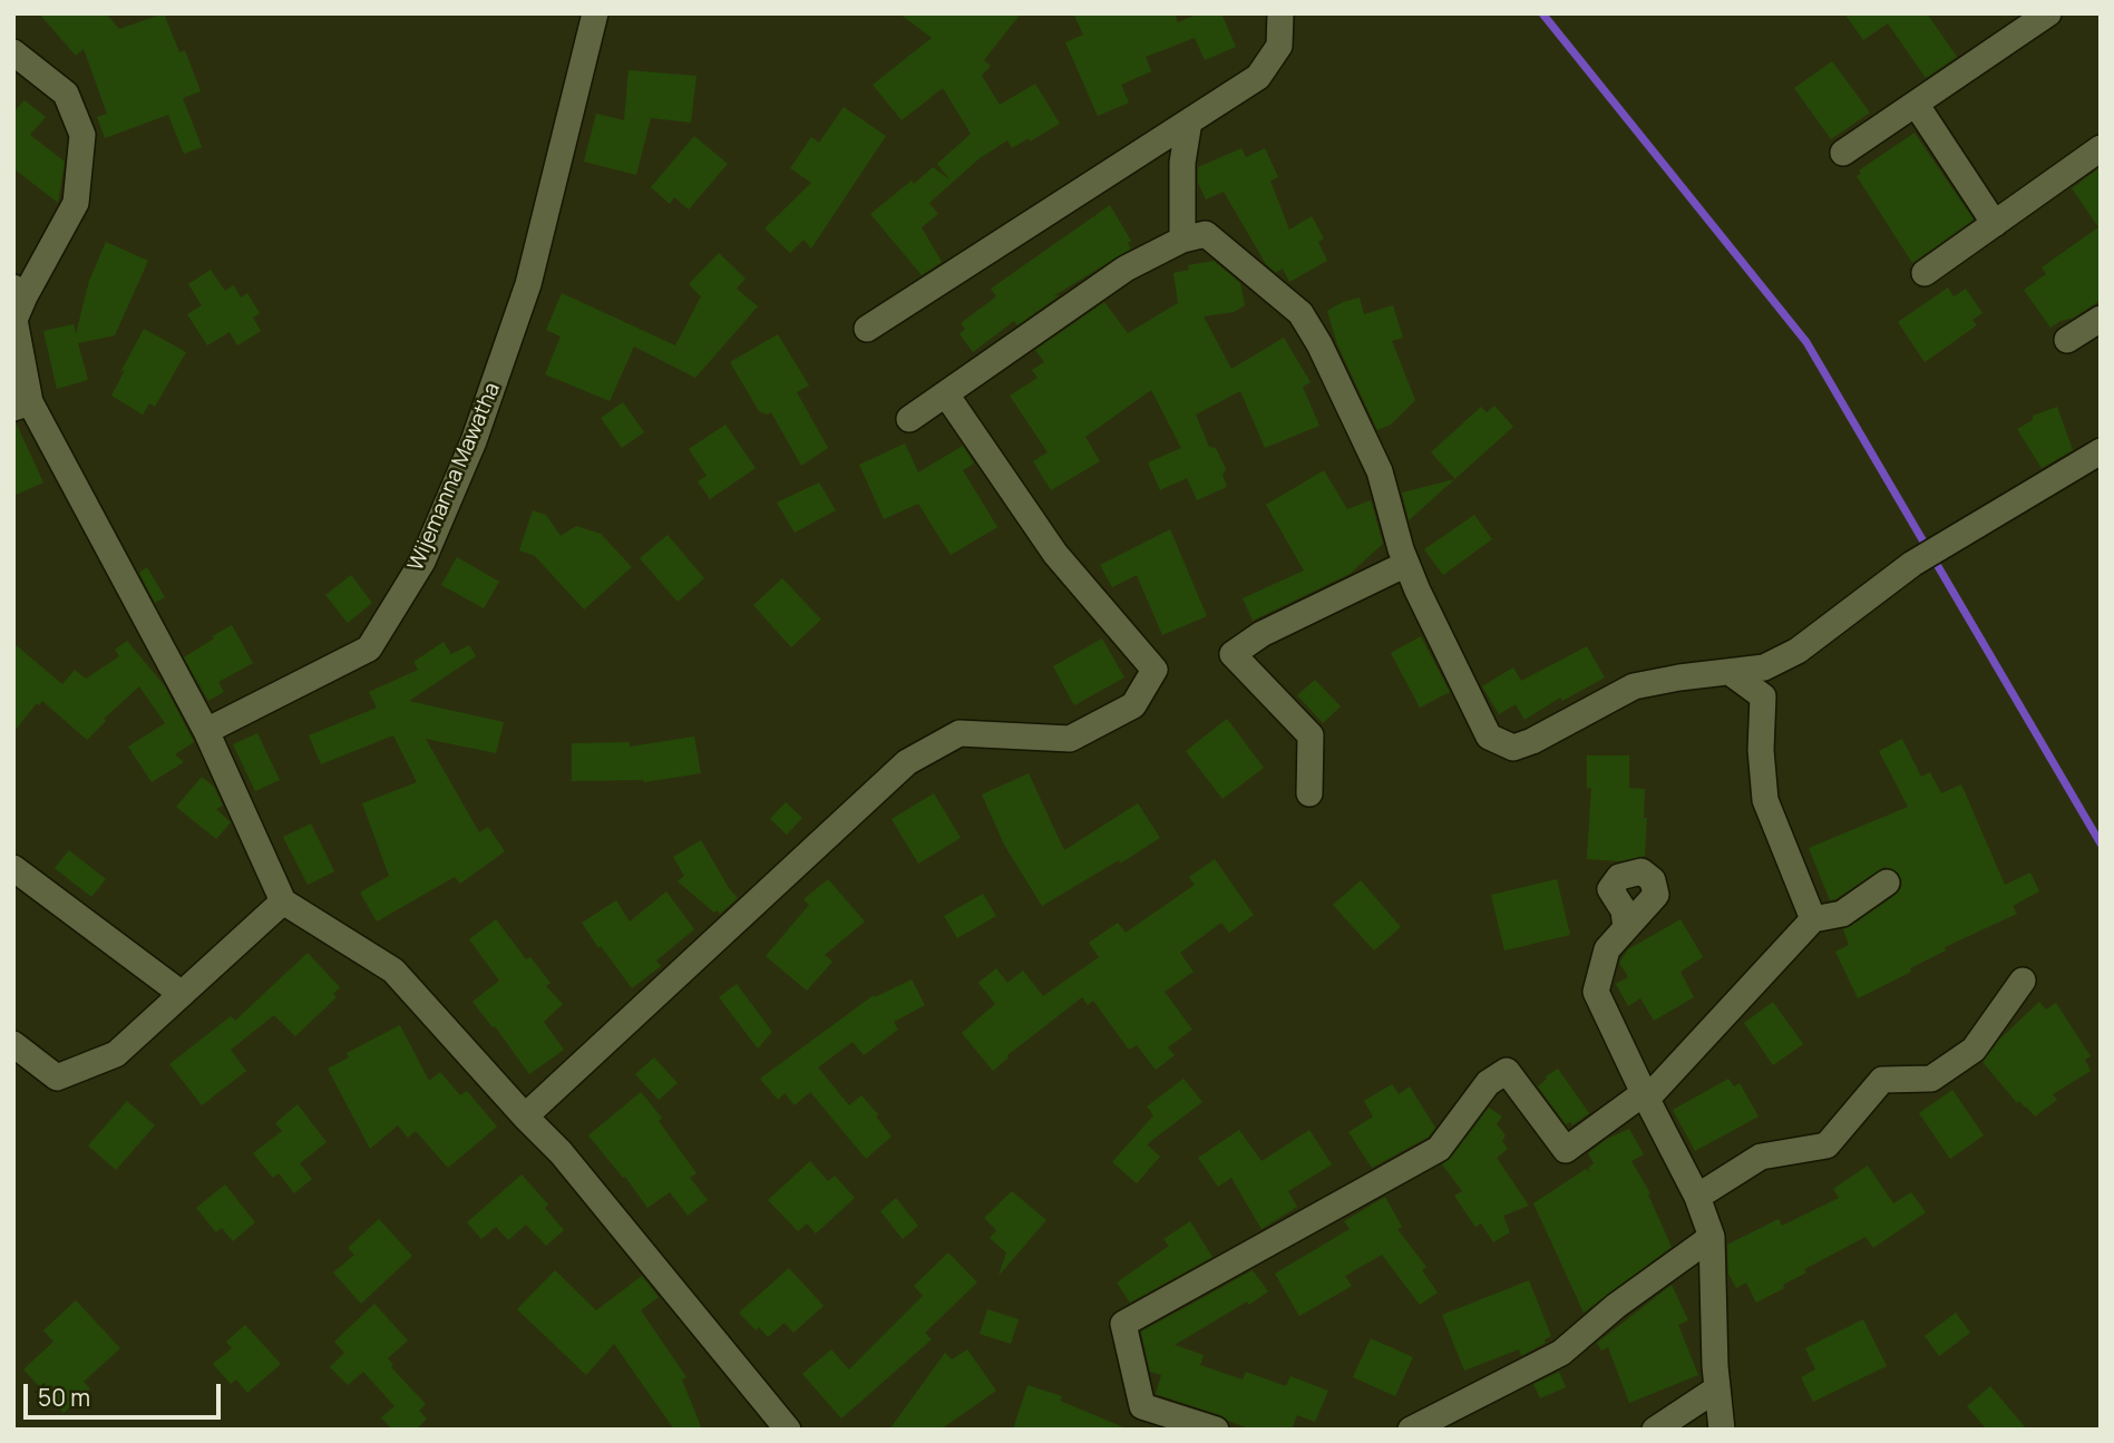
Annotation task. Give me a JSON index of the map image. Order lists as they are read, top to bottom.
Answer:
{
  "streets": {
    "street": ["Wijemanna Mawatha"]
  },
  "scale_bar": "50 m"
}
